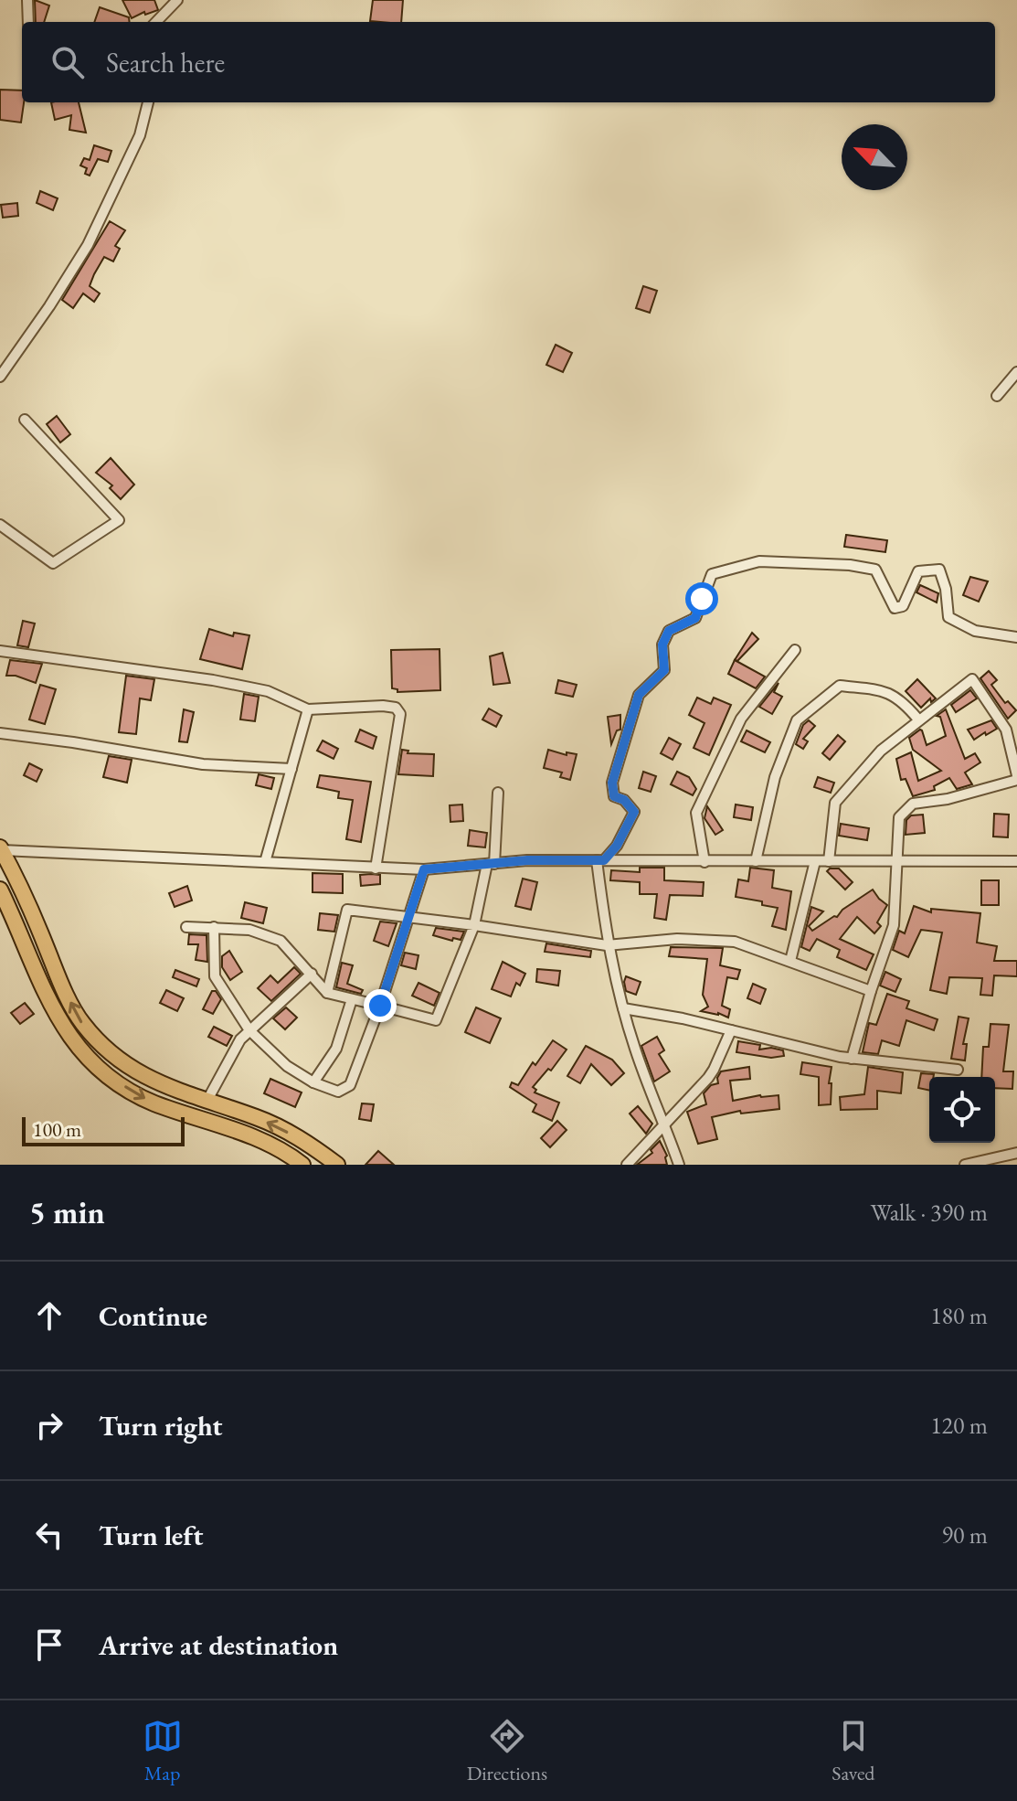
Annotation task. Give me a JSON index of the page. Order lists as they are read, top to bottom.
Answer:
{
  "scale_bar": "100 m",
  "north": "top left",
  "page": {
    "search": "Search here",
    "scale": "100 m",
    "heading": ["5 min", "Walk · 390 m"],
    "list": [
      ["Continue", "180 m"],
      ["Turn right", "120 m"],
      ["Turn left", "90 m"],
      "Arrive at destination"
    ],
    "nav": ["Map", "Directions", "Saved"]
  }
}
